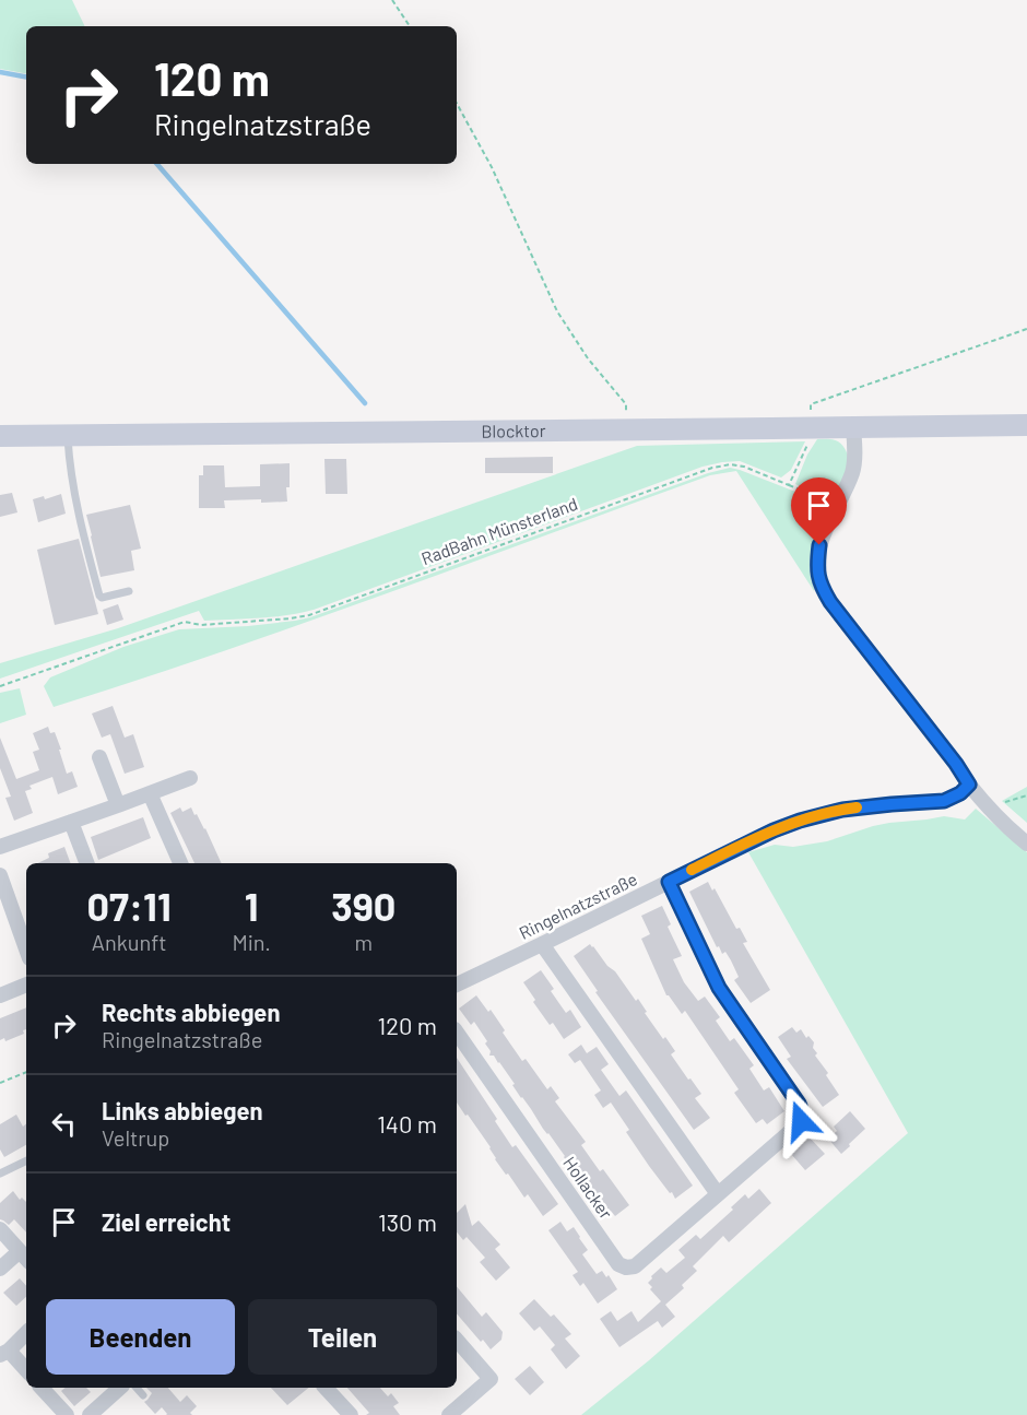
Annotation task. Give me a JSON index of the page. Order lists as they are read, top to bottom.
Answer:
{
  "streets": {
    "main road": ["Blocktor"],
    "street": ["Ringelnatzstraße", "Hollacker"],
    "path": ["RadBahn Münsterland"]
  },
  "crossings": [
    ["Ringelnatzstraße", "Hollacker"]
  ],
  "page": {
    "turn": ["120 m", "Ringelnatzstraße"],
    "eta": [
      "07:11",
      "Ankunft",
      "1",
      "Min.",
      "390",
      "m"
    ],
    "list": [
      {
        "name": "Rechts abbiegen",
        "note": "Ringelnatzstraße",
        "value": "120 m"
      },
      {
        "name": "Links abbiegen",
        "note": "Veltrup",
        "value": "140 m"
      },
      {
        "name": "Ziel erreicht",
        "value": "130 m"
      }
    ],
    "buttons": ["Beenden", "Teilen"]
  }
}
